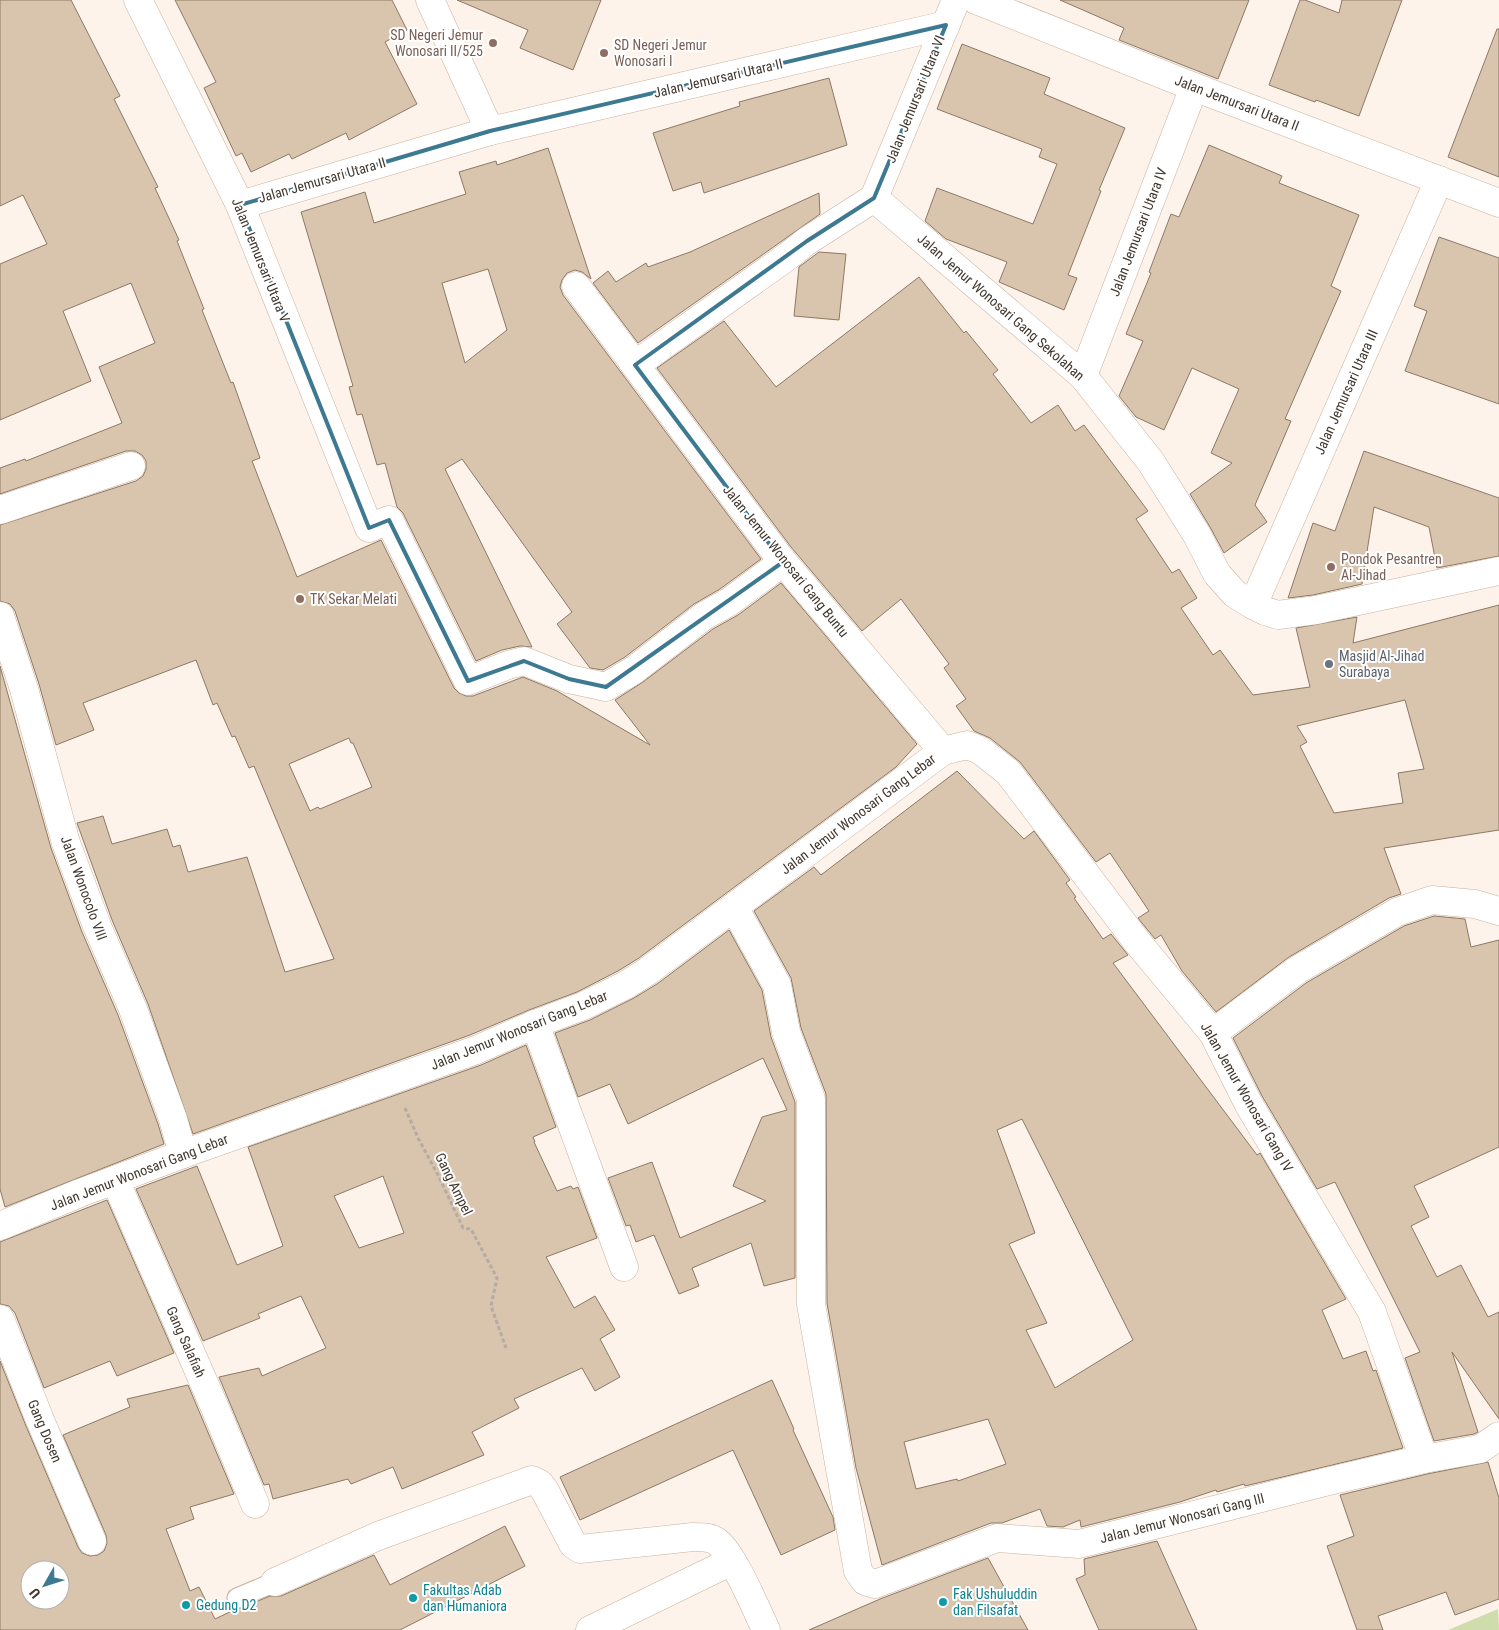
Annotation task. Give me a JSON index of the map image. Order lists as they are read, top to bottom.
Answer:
{
  "streets": {
    "street": [
      "Jalan Jemursari Utara II",
      "Jalan Jemursari Utara VI",
      "Jalan Jemursari Utara IV",
      "Jalan Jemursari Utara V",
      "Jalan Jemur Wonosari Gang Sekolahan",
      "Jalan Jemursari Utara III",
      "Jalan Jemur Wonosari Gang Buntu",
      "Jalan Jemur Wonosari Gang Lebar",
      "Jalan Wonocolo VIII",
      "Jalan Jemur Wonosari Gang IV",
      "Gang Salafiah",
      "Gang Dosen",
      "Jalan Jemur Wonosari Gang III"
    ],
    "path": ["Gang Ampel"]
  },
  "crossings": [
    ["Jalan Jemursari Utara II", "Jalan Jemursari Utara VI"],
    ["Jalan Jemursari Utara II", "Jalan Jemursari Utara IV"],
    ["Jalan Jemursari Utara II", "Jalan Jemursari Utara V"],
    ["Jalan Jemursari Utara II", "Jalan Jemursari Utara III"],
    ["Jalan Jemursari Utara VI", "Jalan Jemur Wonosari Gang Sekolahan"],
    ["Jalan Jemursari Utara IV", "Jalan Jemur Wonosari Gang Sekolahan"],
    ["Jalan Jemursari Utara V", "Jalan Jemur Wonosari Gang Buntu"],
    ["Jalan Jemur Wonosari Gang Sekolahan", "Jalan Jemursari Utara III"],
    ["Jalan Jemur Wonosari Gang Buntu", "Jalan Jemur Wonosari Gang Lebar"],
    ["Jalan Jemur Wonosari Gang Lebar", "Jalan Wonocolo VIII"],
    ["Jalan Jemur Wonosari Gang Lebar", "Jalan Jemur Wonosari Gang IV"],
    ["Jalan Jemur Wonosari Gang Lebar", "Gang Ampel"],
    ["Jalan Jemur Wonosari Gang Lebar", "Gang Salafiah"],
    ["Jalan Jemur Wonosari Gang Lebar", "Jalan Jemur Wonosari Gang III"],
    ["Jalan Jemur Wonosari Gang IV", "Jalan Jemur Wonosari Gang III"]
  ],
  "places": [
    "SD Negeri Jemur Wonosari II/525",
    "SD Negeri Jemur Wonosari I",
    "Pondok Pesantren Al-Jihad",
    "TK Sekar Melati",
    "Masjid Al-Jihad Surabaya",
    "Fakultas Adab dan Humaniora",
    "Fak Ushuluddin dan Filsafat",
    "Gedung D2"
  ],
  "north": "bottom left"
}
